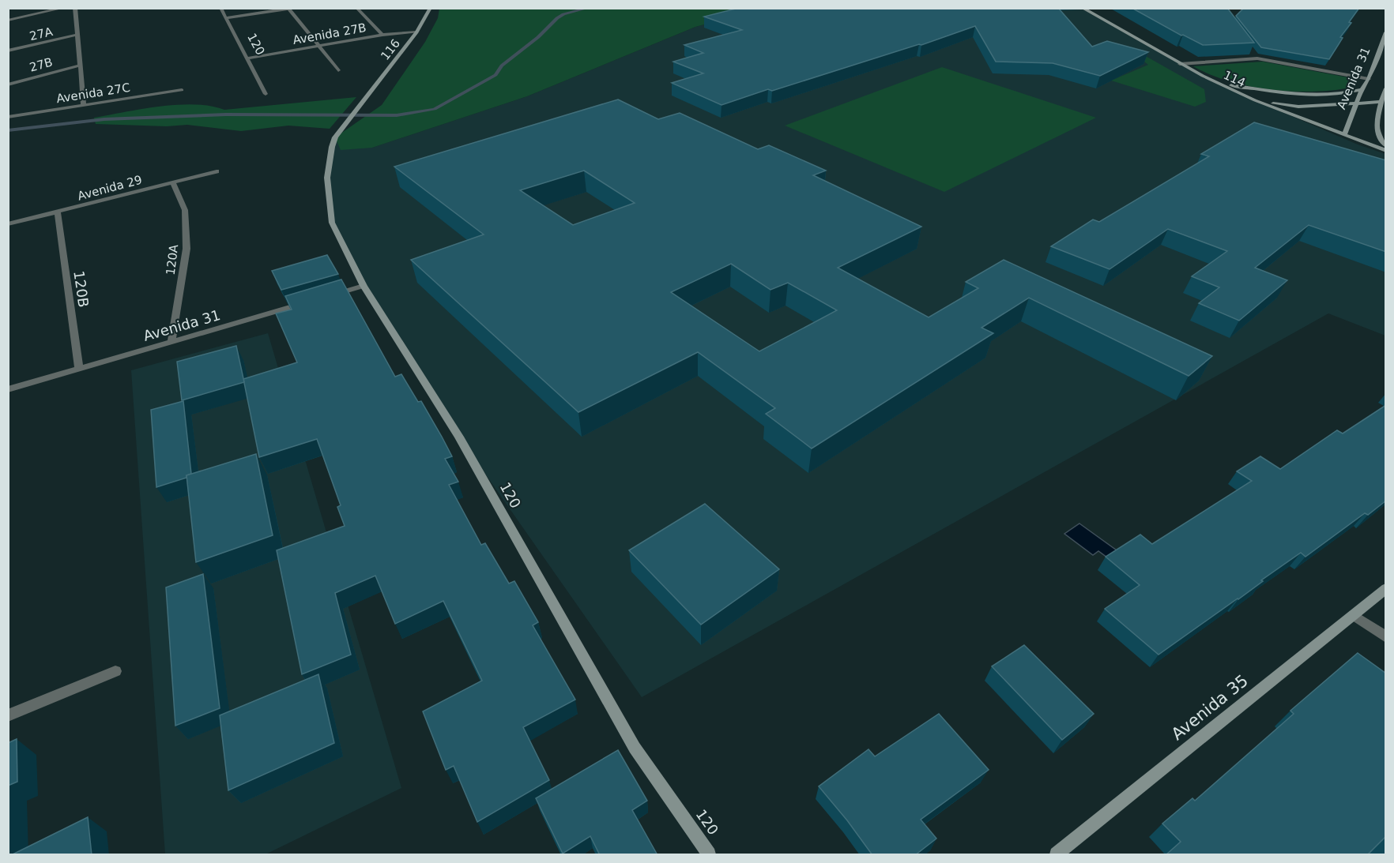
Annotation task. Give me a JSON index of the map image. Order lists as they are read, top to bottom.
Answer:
{
  "streets": {
    "main road": [
      "120",
      "116",
      "Avenida 31",
      "114",
      "Avenida 35"
    ],
    "street": [
      "27A",
      "Avenida 27B",
      "27B",
      "Avenida 27C",
      "Avenida 29",
      "120A",
      "120B"
    ]
  },
  "crossings": [
    ["Avenida 27B", "120"],
    ["Avenida 27B", "116"],
    ["120", "116"],
    ["Avenida 31", "114"],
    ["Avenida 31", "120A"],
    ["Avenida 31", "120B"],
    ["Avenida 29", "120A"],
    ["Avenida 29", "120B"]
  ]
}
